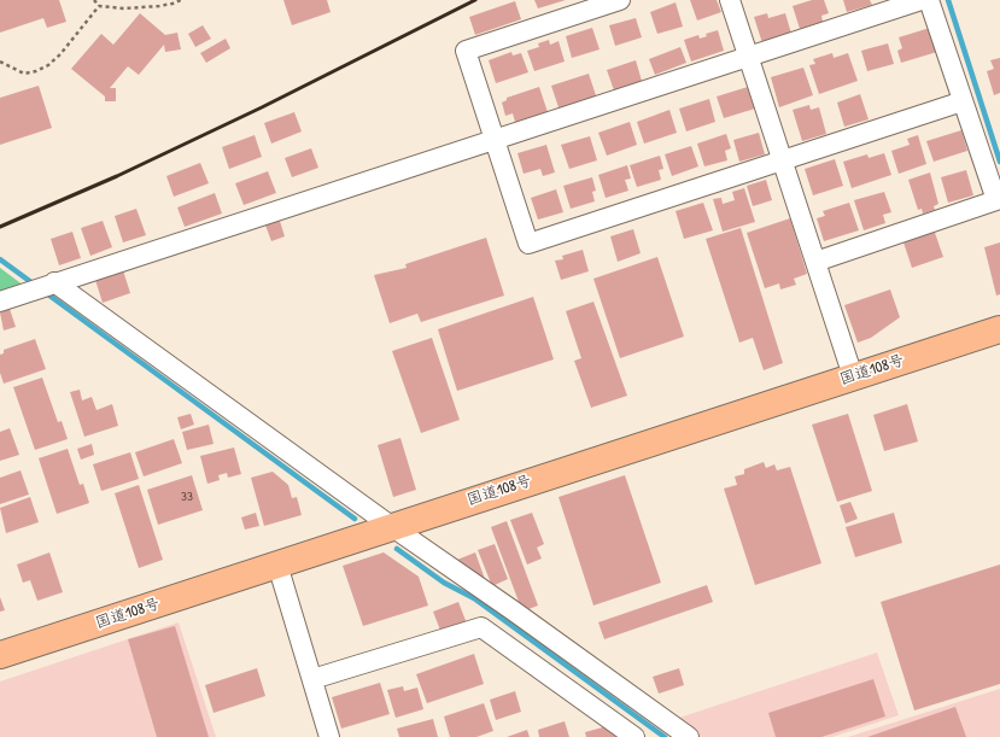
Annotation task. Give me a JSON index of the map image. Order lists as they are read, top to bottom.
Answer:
{
  "streets": {
    "highway": ["国道108号"]
  },
  "house_numbers": ["33"]
}
